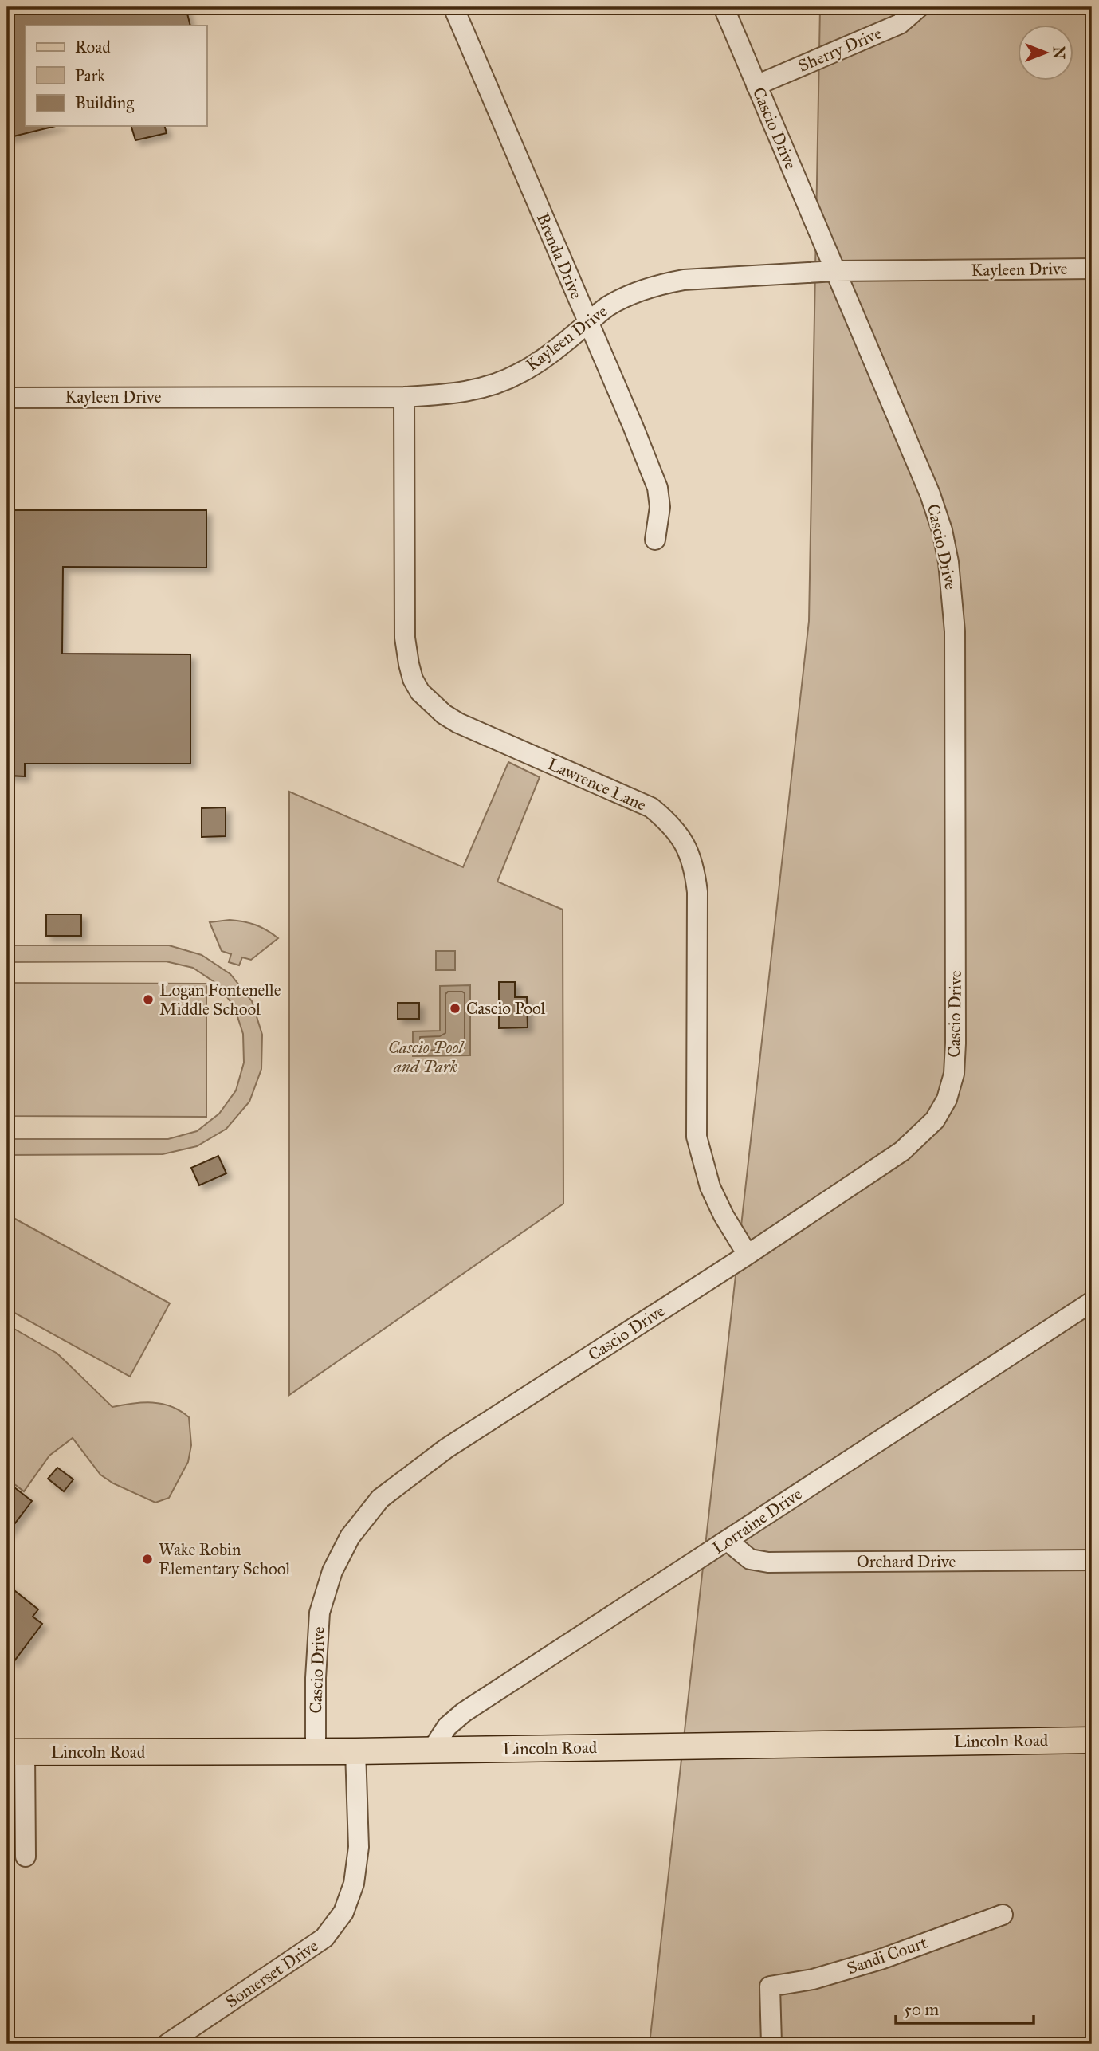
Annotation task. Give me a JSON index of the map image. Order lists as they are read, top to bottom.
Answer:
{
  "streets": {
    "main road": ["Lincoln Road"],
    "street": [
      "Sherry Drive",
      "Cascio Drive",
      "Brenda Drive",
      "Kayleen Drive",
      "Lawrence Lane",
      "Lorraine Drive",
      "Orchard Drive",
      "Sandi Court",
      "Somerset Drive"
    ]
  },
  "crossings": [
    ["Sherry Drive", "Cascio Drive"],
    ["Cascio Drive", "Kayleen Drive"],
    ["Cascio Drive", "Lawrence Lane"],
    ["Cascio Drive", "Lincoln Road"],
    ["Brenda Drive", "Kayleen Drive"],
    ["Kayleen Drive", "Lawrence Lane"],
    ["Lorraine Drive", "Orchard Drive"],
    ["Lorraine Drive", "Lincoln Road"],
    ["Lincoln Road", "Somerset Drive"]
  ],
  "parks": ["Cascio Pool and Park"],
  "places": ["Logan Fontenelle Middle School", "Cascio Pool", "Wake Robin Elementary School"],
  "legend": ["Road", "Park", "Building"],
  "scale_bar": "50 m",
  "north": "right"
}
